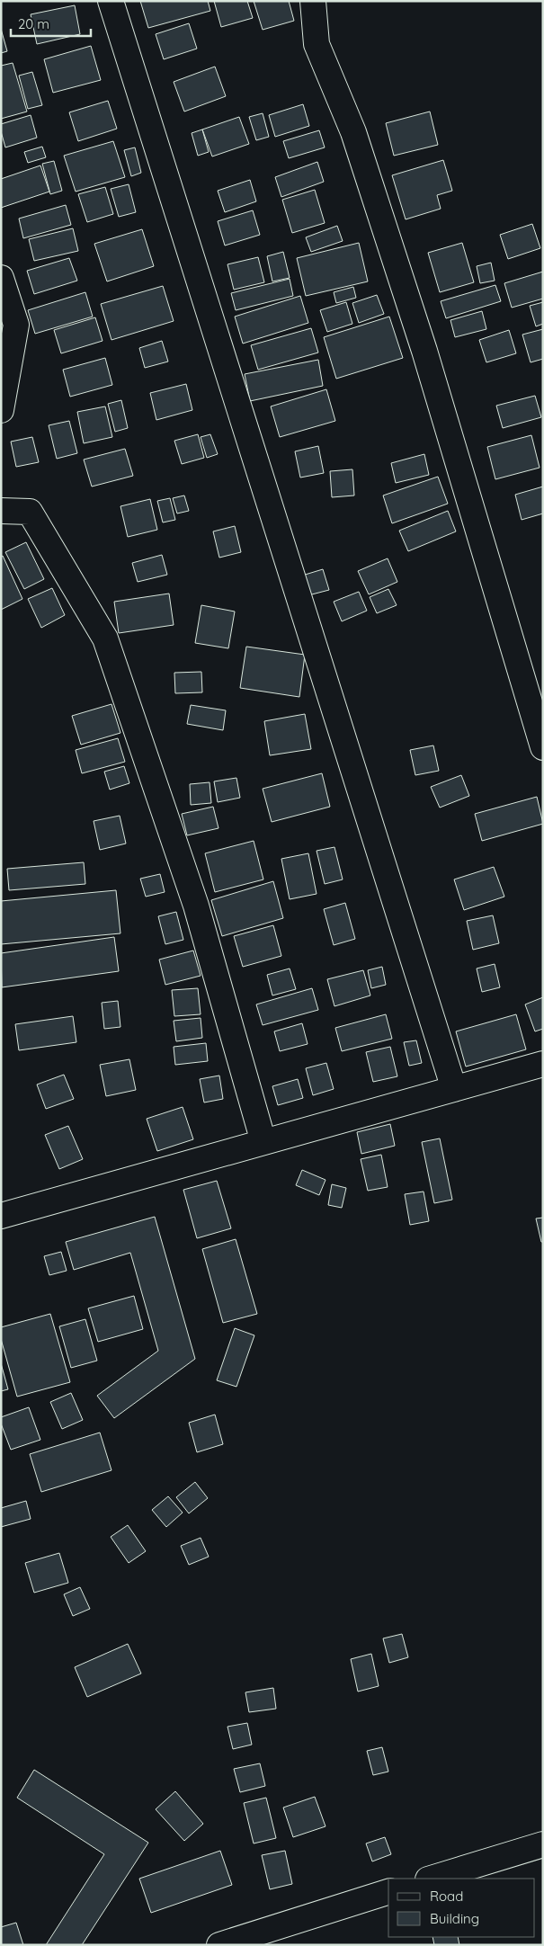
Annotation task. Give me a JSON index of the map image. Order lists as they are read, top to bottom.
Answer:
{
  "legend": ["Road", "Building"],
  "scale_bar": "20 m"
}
